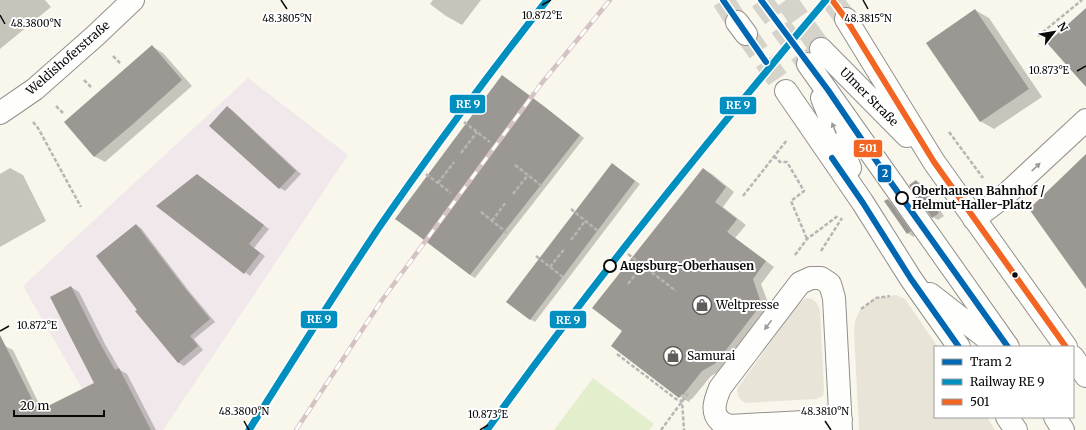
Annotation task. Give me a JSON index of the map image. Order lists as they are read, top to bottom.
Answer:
{
  "streets": {
    "street": ["Weldishoferstraße", "Ulmer Straße"]
  },
  "places": {
    "other": ["Oberhausen Bahnhof / Helmut-Haller-Platz", "Augsburg-Oberhausen"],
    "shop": ["Weltpresse", "Samurai"]
  },
  "lines": ["tram line 2", "transit line 501"],
  "legend": ["Tram 2", "Railway RE 9", "501"],
  "scale_bar": "20 m",
  "north": "top right",
  "coordinates": [
    "10.872°E",
    "48.3805°N",
    "48.3815°N",
    "48.3800°N",
    "10.873°E",
    "48.3810°N"
  ]
}
